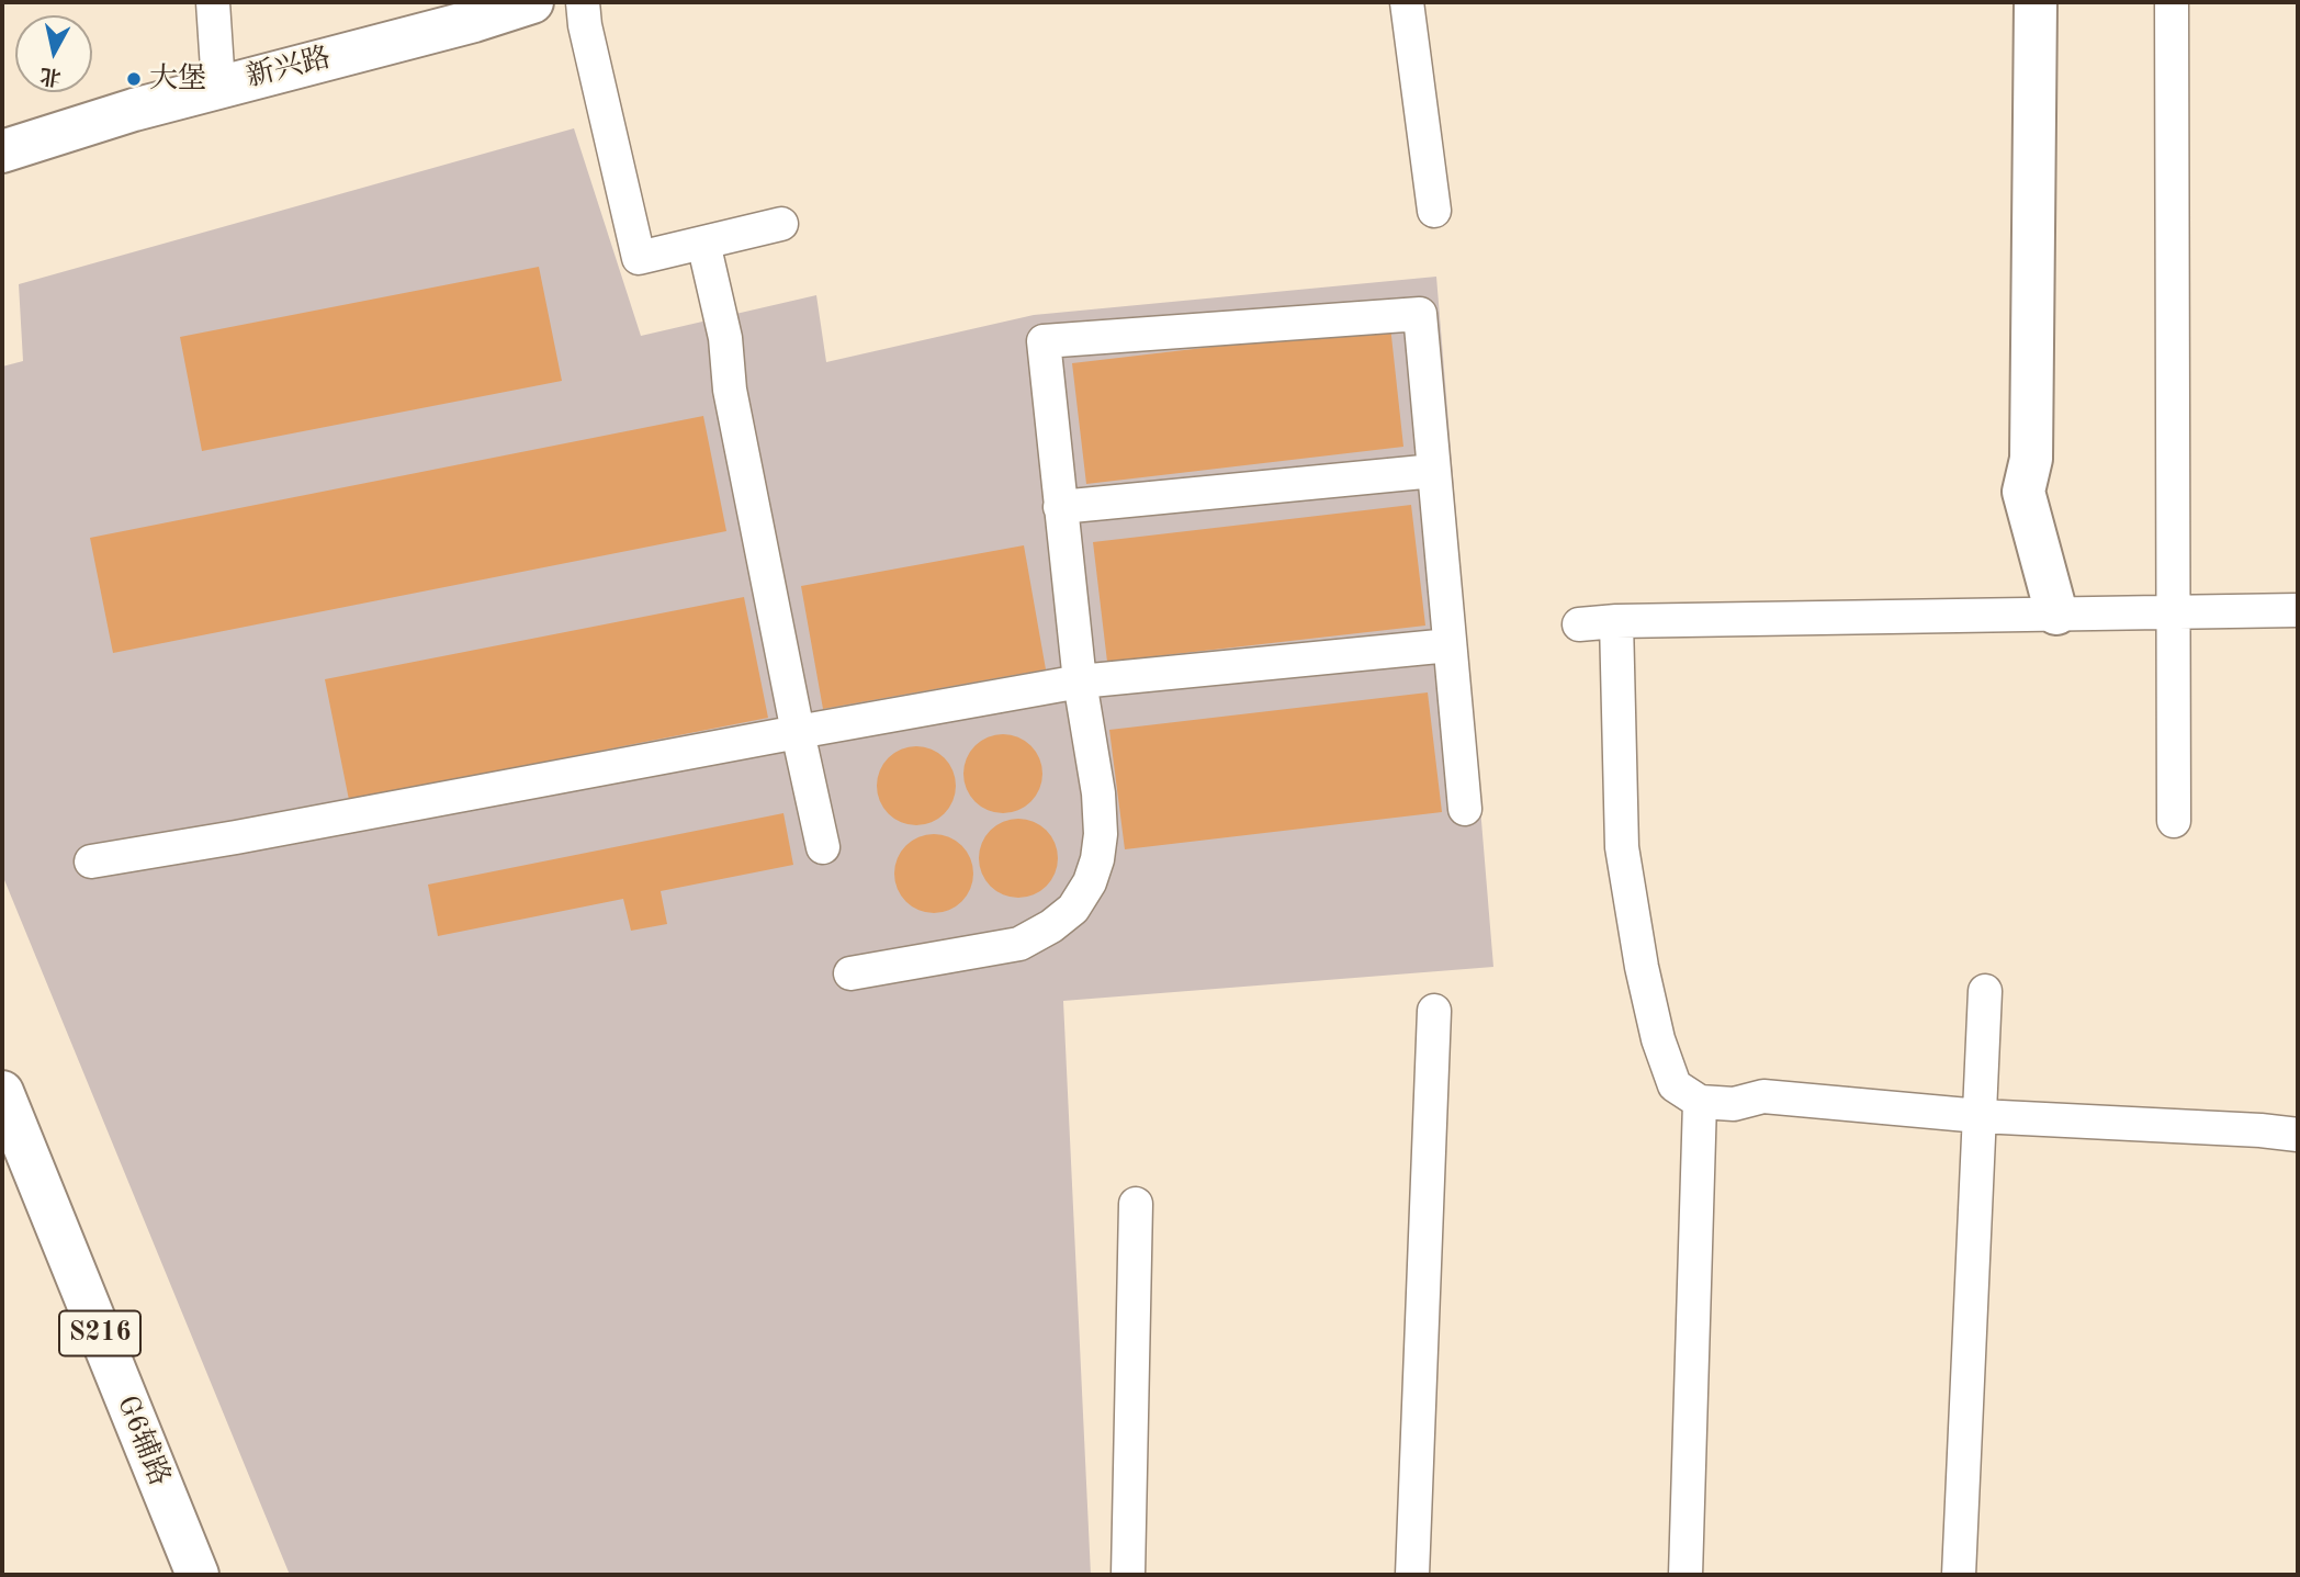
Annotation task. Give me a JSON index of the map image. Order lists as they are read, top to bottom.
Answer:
{
  "streets": {
    "street": ["新兴路", "S216", "G6辅路"]
  },
  "places": ["大堡"],
  "north": "bottom"
}
